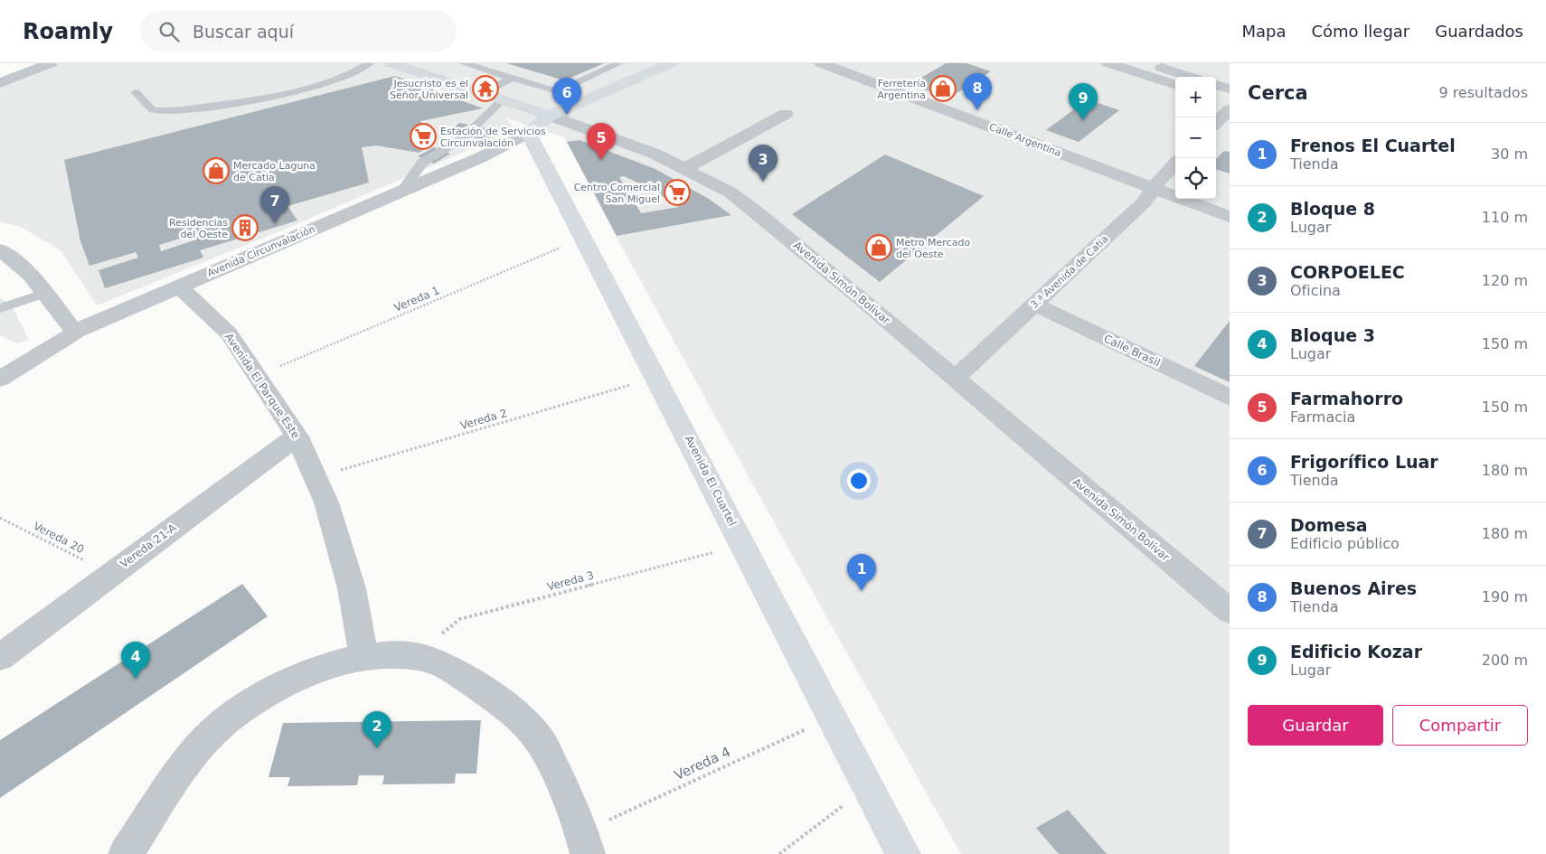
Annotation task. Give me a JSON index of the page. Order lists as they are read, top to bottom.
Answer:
{
  "streets": {
    "main road": ["Avenida Simón Bolívar", "Avenida El Cuartel"],
    "street": [
      "Calle Argentina",
      "Avenida Circunvalación",
      "3.ª Avenida de Catia",
      "Calle Brasil",
      "Avenida El Parque Este",
      "Vereda 21-A"
    ],
    "path": [
      "Vereda 1",
      "Vereda 2",
      "Vereda 20",
      "Vereda 3",
      "Vereda 4"
    ]
  },
  "crossings": [
    ["Calle Argentina", "3.ª Avenida de Catia"],
    ["Avenida Circunvalación", "Avenida El Parque Este"],
    ["Avenida Circunvalación", "Avenida El Cuartel"],
    ["3.ª Avenida de Catia", "Avenida Simón Bolívar"],
    ["3.ª Avenida de Catia", "Calle Brasil"],
    ["Vereda 1", "Avenida El Parque Este"],
    ["Vereda 1", "Avenida El Cuartel"],
    ["Avenida El Parque Este", "Vereda 2"],
    ["Avenida El Parque Este", "Vereda 21-A"],
    ["Vereda 2", "Avenida El Cuartel"],
    ["Avenida El Cuartel", "Vereda 3"],
    ["Avenida El Cuartel", "Vereda 4"],
    ["Vereda 20", "Vereda 21-A"]
  ],
  "places": {
    "temple": ["Jesucristo es el Señor Universal"],
    "shop": ["Ferretería Argentina", "Mercado Laguna de Catia", "Metro Mercado del Oeste"],
    "supermarket": ["Estación de Servicios Circunvalación", "Centro Comercial San Miguel"],
    "building": ["Residencias del Oeste"]
  },
  "page": {
    "header": "Roamly",
    "search": "Buscar aquí",
    "nav": ["Mapa", "Cómo llegar", "Guardados"],
    "heading": ["Cerca", "9 resultados"],
    "pins": [
      "8",
      "6",
      "9",
      "5",
      "3",
      "7",
      "1",
      "4",
      "2"
    ],
    "map_buttons": ["+", "−"],
    "list": [
      {
        "mark": "1",
        "name": "Frenos El Cuartel",
        "note": "Tienda",
        "value": "30 m"
      },
      {
        "mark": "2",
        "name": "Bloque 8",
        "note": "Lugar",
        "value": "110 m"
      },
      {
        "mark": "3",
        "name": "CORPOELEC",
        "note": "Oficina",
        "value": "120 m"
      },
      {
        "mark": "4",
        "name": "Bloque 3",
        "note": "Lugar",
        "value": "150 m"
      },
      {
        "mark": "5",
        "name": "Farmahorro",
        "note": "Farmacia",
        "value": "150 m"
      },
      {
        "mark": "6",
        "name": "Frigorífico Luar",
        "note": "Tienda",
        "value": "180 m"
      },
      {
        "mark": "7",
        "name": "Domesa",
        "note": "Edificio público",
        "value": "180 m"
      },
      {
        "mark": "8",
        "name": "Buenos Aires",
        "note": "Tienda",
        "value": "190 m"
      },
      {
        "mark": "9",
        "name": "Edificio Kozar",
        "note": "Lugar",
        "value": "200 m"
      }
    ],
    "buttons": ["Guardar", "Compartir"]
  }
}
